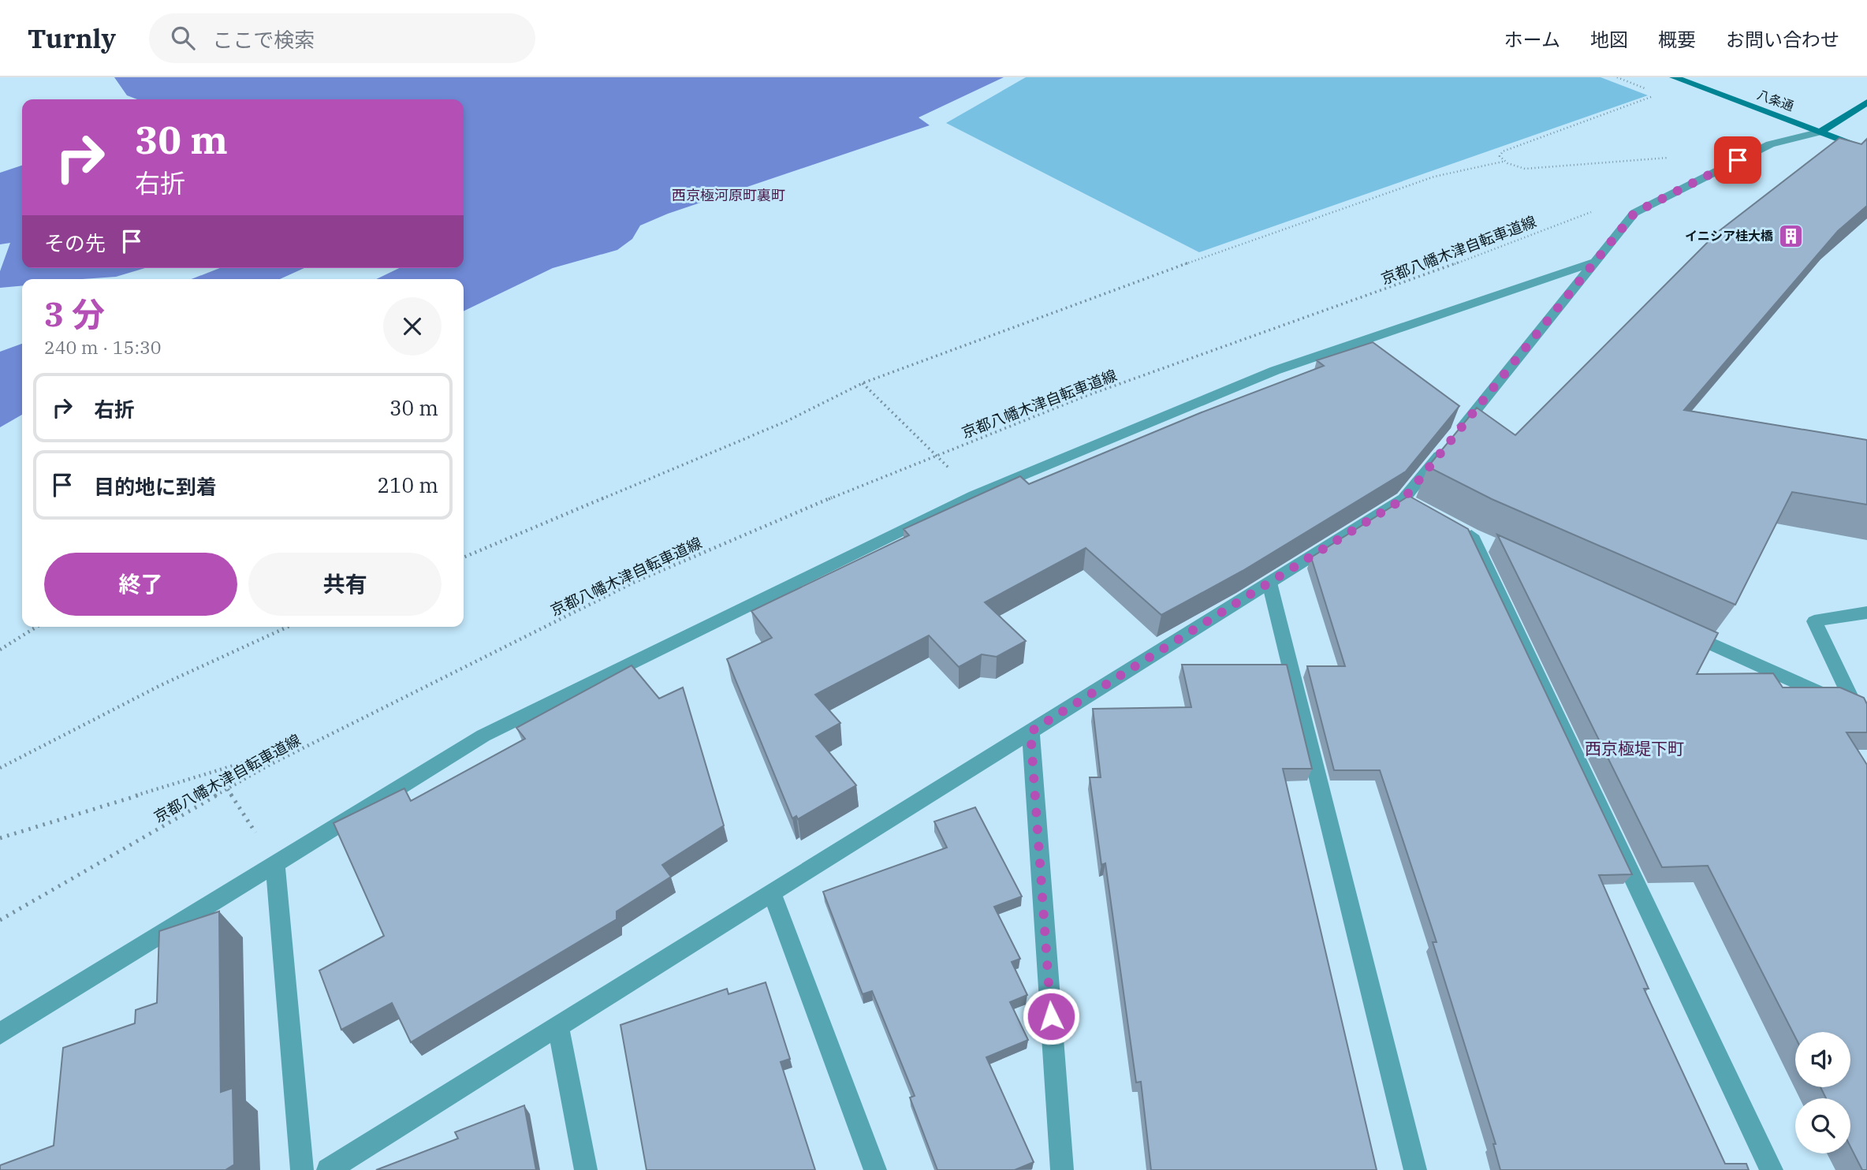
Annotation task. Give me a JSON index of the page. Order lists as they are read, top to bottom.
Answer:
{
  "streets": {
    "main road": ["八条通"],
    "path": ["京都八幡木津自転車道線"]
  },
  "districts": ["西京極河原町裏町", "西京極堤下町"],
  "places": {
    "building": ["イニシア桂大橋"]
  },
  "page": {
    "header": "Turnly",
    "search": "ここで検索",
    "nav": [
      "ホーム",
      "地図",
      "概要",
      "お問い合わせ"
    ],
    "turn": ["30 m", "右折"],
    "then": "その先",
    "heading": ["3 分", "240 m · 15:30"],
    "list": [
      {
        "name": "右折",
        "value": "30 m"
      },
      {
        "name": "目的地に到着",
        "value": "210 m"
      }
    ],
    "buttons": ["終了", "共有"]
  }
}
